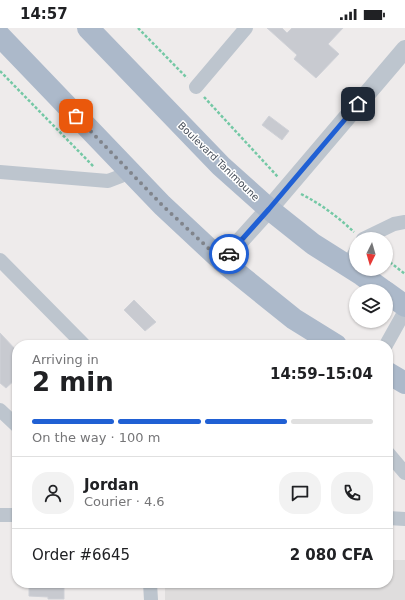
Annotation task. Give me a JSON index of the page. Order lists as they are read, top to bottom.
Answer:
{
  "streets": {
    "main road": ["Boulevard Tanimoune"]
  },
  "north": "bottom",
  "page": {
    "status": "14:57",
    "heading": ["2 min", "Arriving in", "14:59–15:04"],
    "panel": [
      "Jordan",
      "Courier · 4.6",
      "Order #6645",
      "2 080 CFA"
    ],
    "bar": "On the way · 100 m"
  }
}
